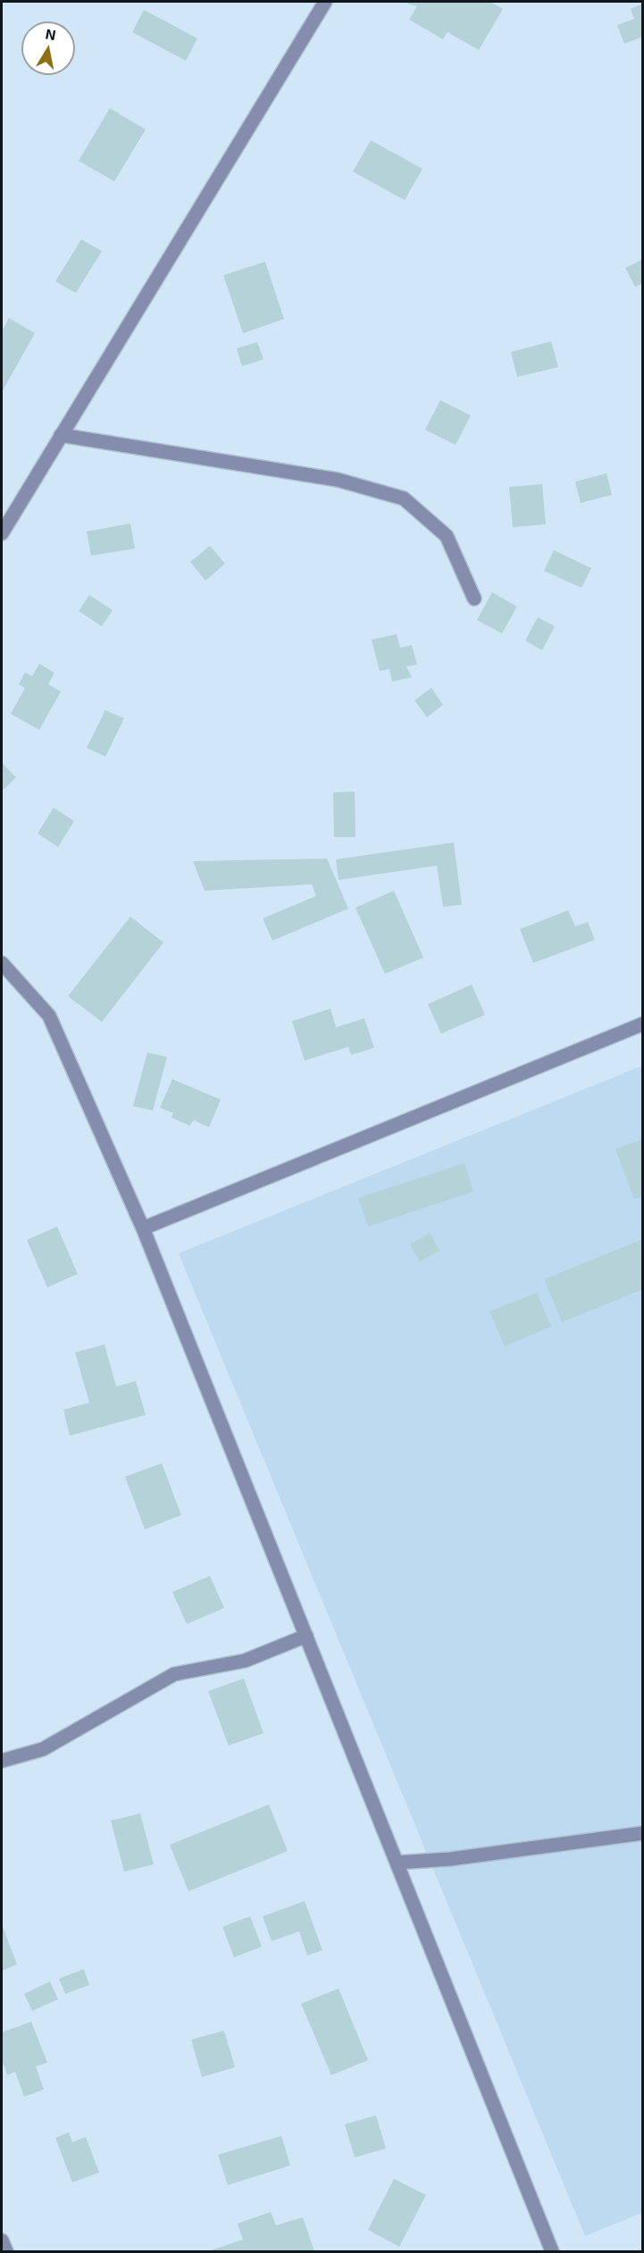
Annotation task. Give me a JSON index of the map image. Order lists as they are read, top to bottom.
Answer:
{
  "north": "top"
}
